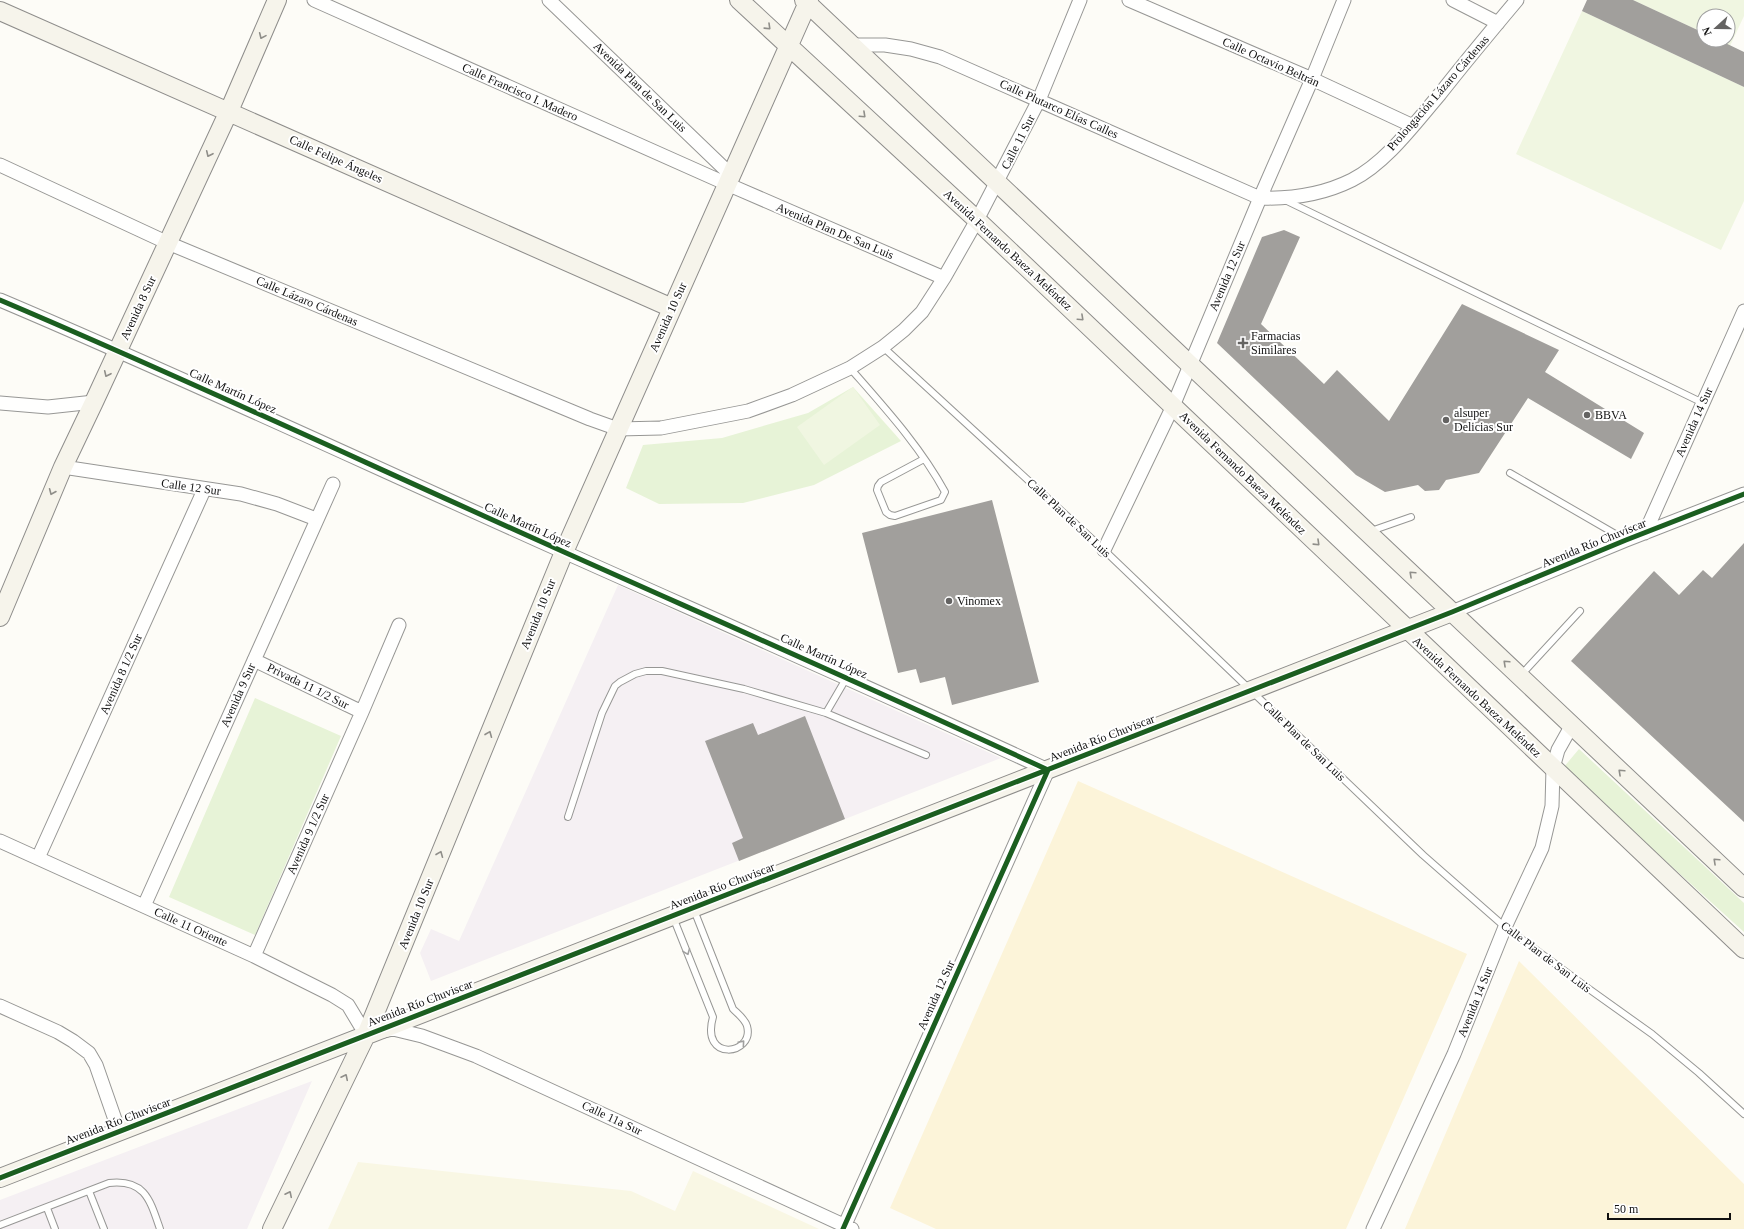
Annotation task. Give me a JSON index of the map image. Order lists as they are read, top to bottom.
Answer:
{
  "streets": {
    "main road": [
      "Calle Felipe Ángeles",
      "Avenida Fernando Baeza Meléndez",
      "Avenida 8 Sur",
      "Avenida 10 Sur",
      "Avenida Río Chuviscar"
    ],
    "street": [
      "Calle Octavio Beltrán",
      "Avenida Plan de San Luis",
      "Calle Francisco I. Madero",
      "Prolongación Lázaro Cárdenas",
      "Calle Plutarco Elías Calles",
      "Calle 11 Sur",
      "Avenida Plan De San Luis",
      "Avenida 12 Sur",
      "Calle Lázaro Cárdenas",
      "Calle Martín López",
      "Avenida 14 Sur",
      "Calle 12 Sur",
      "Avenida Río Chuvíscar",
      "Avenida 8 1/2 Sur",
      "Privada 11 1/2 Sur",
      "Avenida 9 Sur",
      "Avenida 9 1/2 Sur",
      "Calle 11 Oriente",
      "Calle 11a Sur"
    ],
    "lane": ["Calle Plan de San Luis"]
  },
  "crossings": [
    ["Calle Octavio Beltrán", "Prolongación Lázaro Cárdenas"],
    ["Calle Octavio Beltrán", "Avenida 12 Sur"],
    ["Avenida Plan de San Luis", "Calle Francisco I. Madero"],
    ["Avenida Plan de San Luis", "Avenida Plan De San Luis"],
    ["Avenida Plan de San Luis", "Avenida 10 Sur"],
    ["Calle Francisco I. Madero", "Avenida Plan De San Luis"],
    ["Calle Francisco I. Madero", "Avenida 10 Sur"],
    ["Prolongación Lázaro Cárdenas", "Calle Plutarco Elías Calles"],
    ["Prolongación Lázaro Cárdenas", "Avenida 12 Sur"],
    ["Calle Plutarco Elías Calles", "Calle 11 Sur"],
    ["Calle Plutarco Elías Calles", "Avenida 12 Sur"],
    ["Calle 11 Sur", "Avenida Plan De San Luis"],
    ["Calle 11 Sur", "Avenida Fernando Baeza Meléndez"],
    ["Calle Felipe Ángeles", "Avenida 8 Sur"],
    ["Calle Felipe Ángeles", "Avenida 10 Sur"],
    ["Avenida Plan De San Luis", "Avenida 10 Sur"],
    ["Avenida Fernando Baeza Meléndez", "Avenida 12 Sur"],
    ["Avenida Fernando Baeza Meléndez", "Avenida 10 Sur"],
    ["Avenida Fernando Baeza Meléndez", "Avenida 14 Sur"],
    ["Avenida Fernando Baeza Meléndez", "Avenida Río Chuviscar"],
    ["Avenida 12 Sur", "Calle Martín López"],
    ["Avenida 12 Sur", "Calle Plan de San Luis"],
    ["Avenida 12 Sur", "Avenida Río Chuviscar"],
    ["Avenida 12 Sur", "Calle 11a Sur"],
    ["Calle Lázaro Cárdenas", "Avenida 8 Sur"],
    ["Calle Lázaro Cárdenas", "Avenida 10 Sur"],
    ["Avenida 8 Sur", "Calle Martín López"],
    ["Avenida 8 Sur", "Calle 12 Sur"],
    ["Avenida 10 Sur", "Calle Martín López"],
    ["Avenida 10 Sur", "Avenida Río Chuviscar"],
    ["Avenida 10 Sur", "Calle 11 Oriente"],
    ["Avenida 10 Sur", "Calle 11a Sur"],
    ["Calle Martín López", "Avenida Río Chuviscar"],
    ["Avenida 14 Sur", "Calle Plan de San Luis"],
    ["Avenida 14 Sur", "Avenida Río Chuvíscar"],
    ["Calle 12 Sur", "Avenida 8 1/2 Sur"],
    ["Calle 12 Sur", "Avenida 9 Sur"],
    ["Calle Plan de San Luis", "Avenida Río Chuviscar"],
    ["Avenida Río Chuvíscar", "Avenida Río Chuviscar"],
    ["Avenida 8 1/2 Sur", "Calle 11 Oriente"],
    ["Privada 11 1/2 Sur", "Avenida 9 Sur"],
    ["Privada 11 1/2 Sur", "Avenida 9 1/2 Sur"],
    ["Avenida 9 Sur", "Calle 11 Oriente"],
    ["Avenida Río Chuviscar", "Calle 11 Oriente"],
    ["Avenida Río Chuviscar", "Calle 11a Sur"],
    ["Avenida 9 1/2 Sur", "Calle 11 Oriente"],
    ["Calle 11 Oriente", "Calle 11a Sur"]
  ],
  "one_way": ["Avenida 8 Sur", "Avenida 10 Sur"],
  "places": {
    "health": ["Farmacias Similares"],
    "other": ["BBVA", "alsuper Delicias Sur", "Vinomex"]
  },
  "scale_bar": "50 m",
  "north": "left"
}
